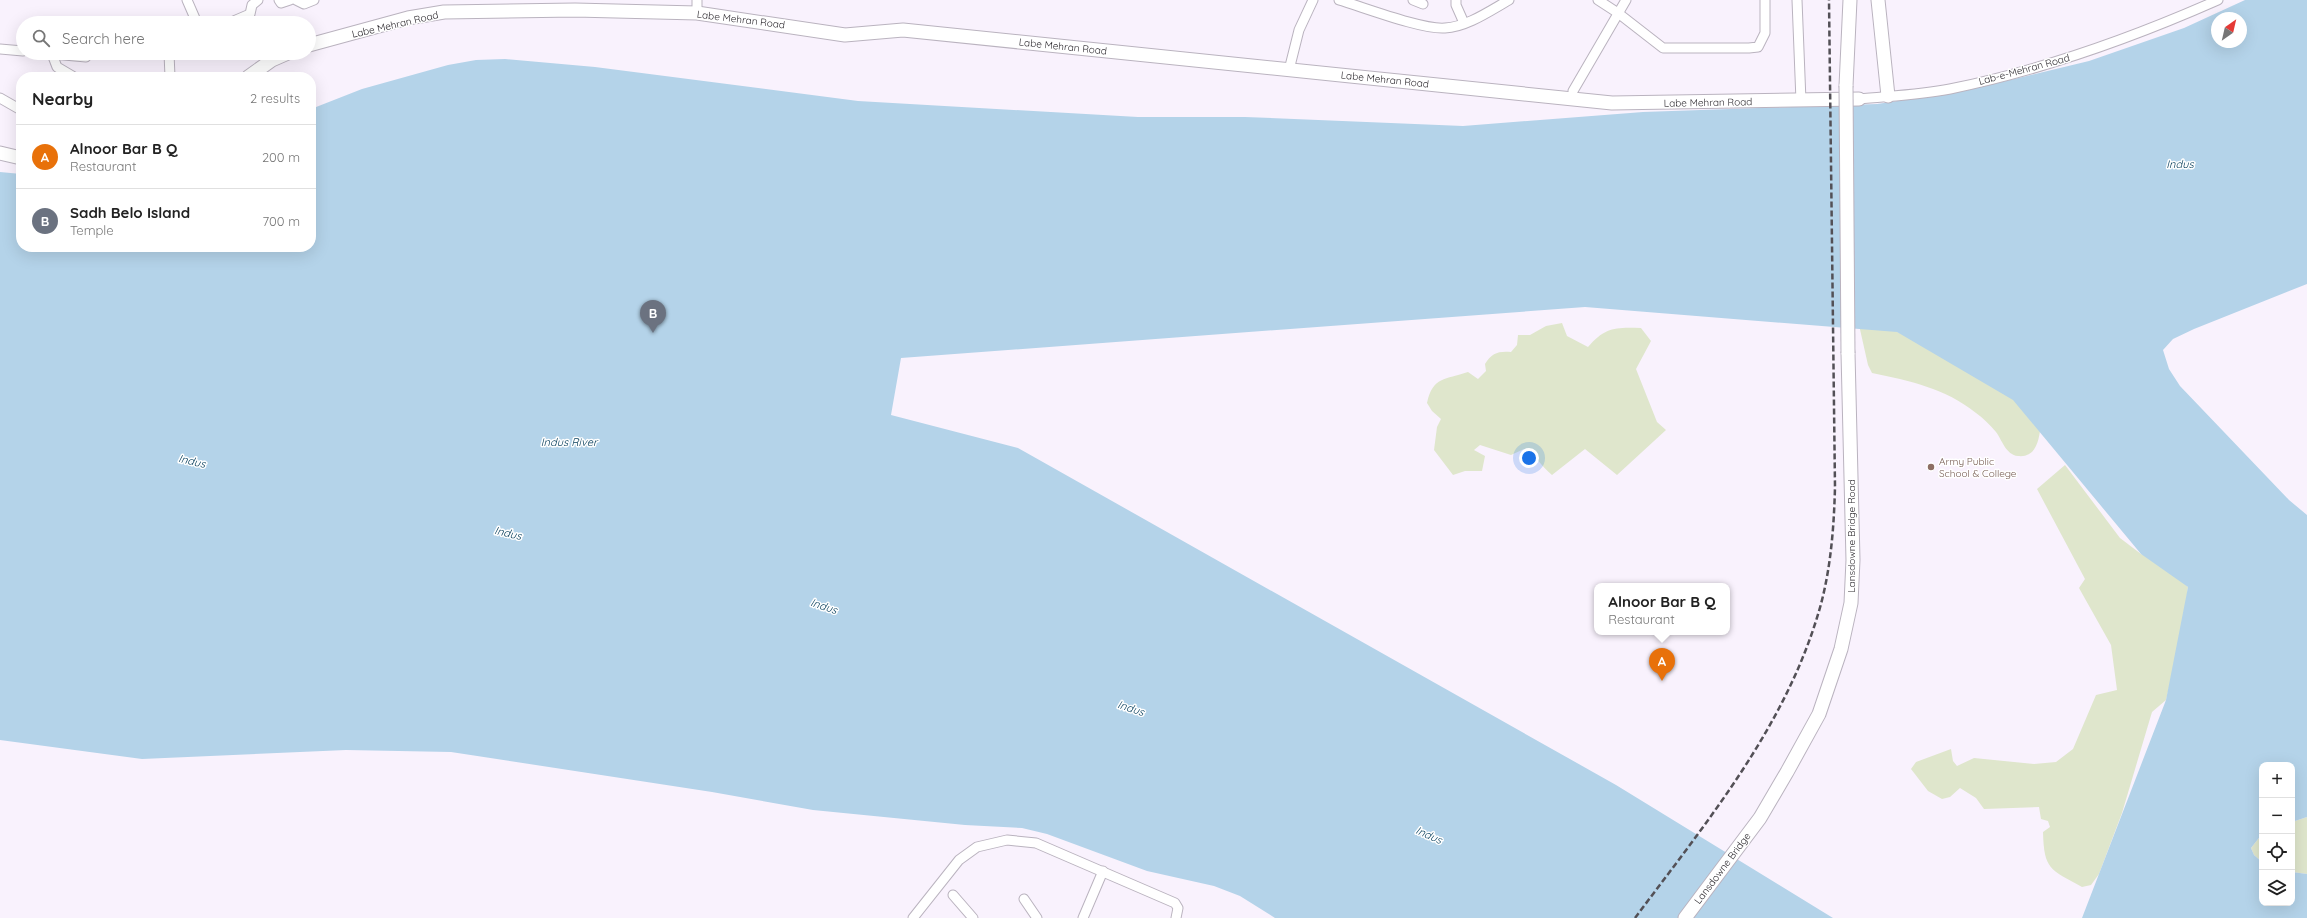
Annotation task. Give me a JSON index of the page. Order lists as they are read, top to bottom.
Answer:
{
  "streets": {
    "street": [
      "Labe Mehran Road",
      "Lab-e-Mehran Road",
      "Lansdowne Bridge Road",
      "Lansdowne Bridge"
    ]
  },
  "crossings": [
    ["Labe Mehran Road", "Lab-e-Mehran Road"],
    ["Lansdowne Bridge Road", "Lansdowne Bridge"]
  ],
  "water": ["Indus", "Indus River"],
  "places": ["Army Public School & College"],
  "north": "top right",
  "page": {
    "search": "Search here",
    "heading": ["Nearby", "2 results"],
    "list": [
      {
        "mark": "A",
        "name": "Alnoor Bar B Q",
        "note": "Restaurant",
        "value": "200 m"
      },
      {
        "mark": "B",
        "name": "Sadh Belo Island",
        "note": "Temple",
        "value": "700 m"
      }
    ],
    "pins": ["B", "A"],
    "popup": ["Alnoor Bar B Q", "Restaurant"],
    "map_buttons": ["+", "−"]
  }
}
